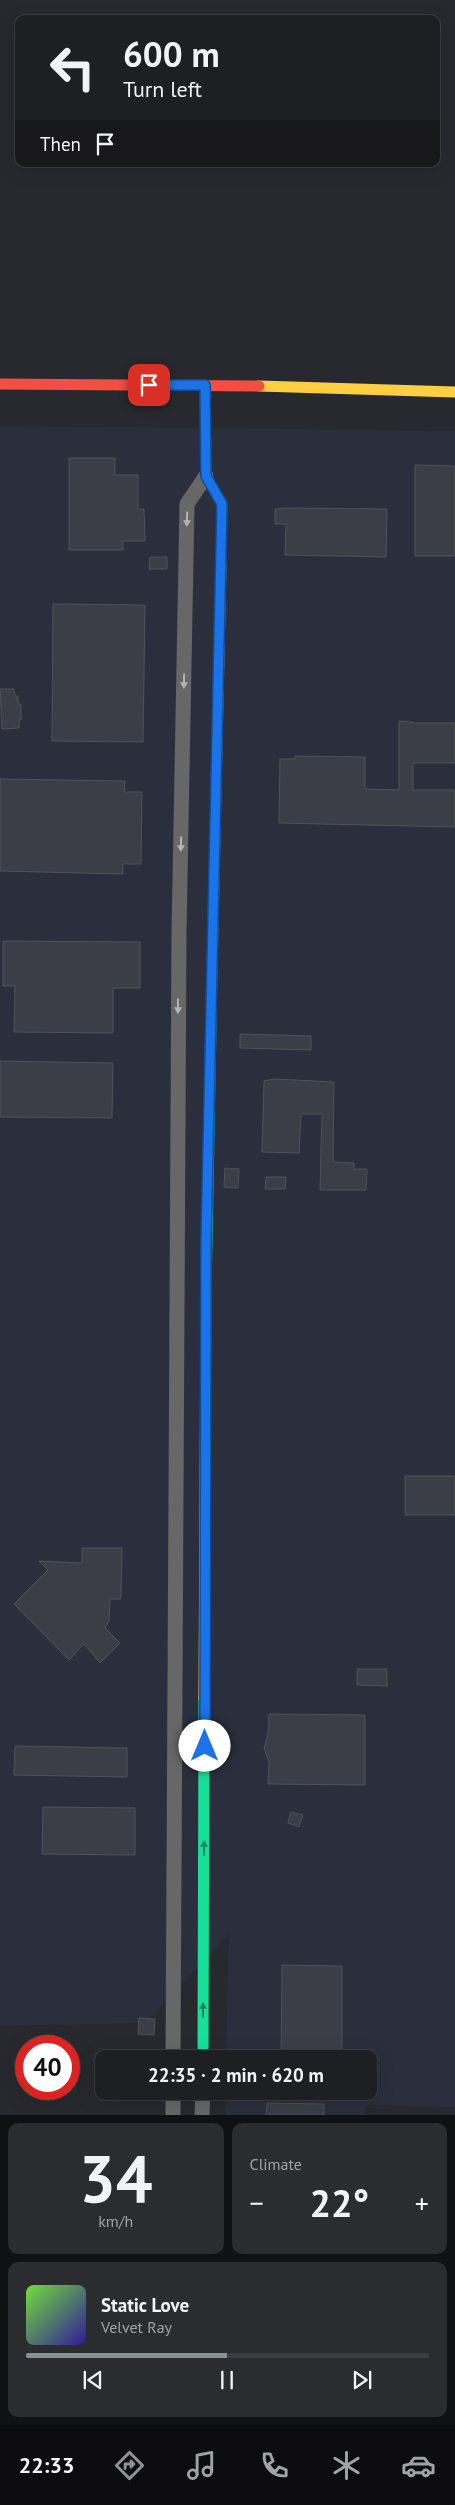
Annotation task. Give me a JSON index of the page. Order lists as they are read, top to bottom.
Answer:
{
  "page": {
    "turn": ["600 m", "Turn left"],
    "then": "Then",
    "limit": "40",
    "trip": "22:35 · 2 min · 620 m",
    "tile": [
      ["34", "km/h"],
      "Climate"
    ],
    "heat": ["−", "22°", "+"],
    "song": ["Static Love", "Velvet Ray"],
    "tabs": "22:33"
  }
}
